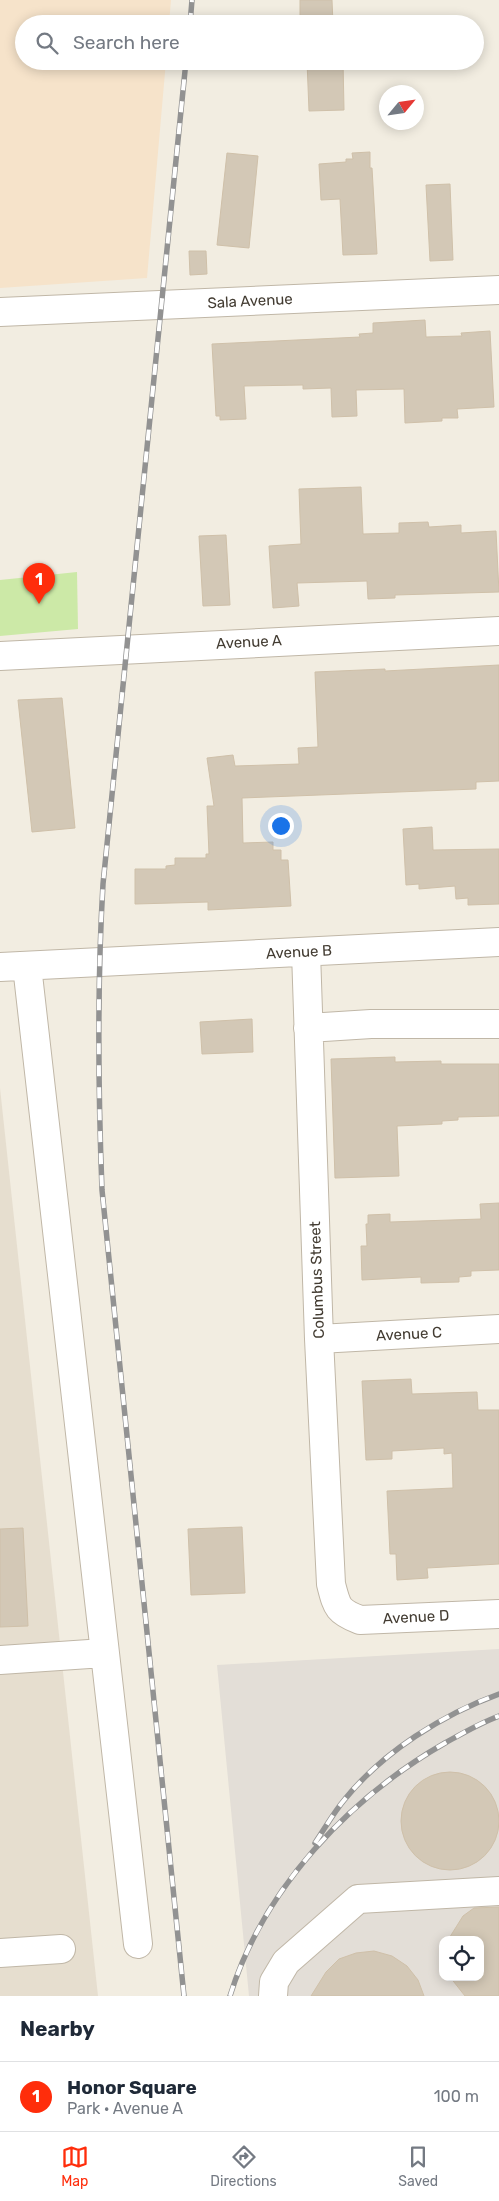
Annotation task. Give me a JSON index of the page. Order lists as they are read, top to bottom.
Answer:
{
  "streets": {
    "street": [
      "Sala Avenue",
      "Avenue A",
      "Avenue B",
      "Columbus Street",
      "Avenue C",
      "Avenue D"
    ]
  },
  "crossings": [
    ["Avenue B", "Columbus Street"],
    ["Columbus Street", "Avenue C"],
    ["Columbus Street", "Avenue D"]
  ],
  "north": "top right",
  "page": {
    "search": "Search here",
    "pins": "1",
    "heading": "Nearby",
    "list": [
      {
        "mark": "1",
        "name": "Honor Square",
        "note": "Park · Avenue A",
        "value": "100 m"
      }
    ],
    "nav": ["Map", "Directions", "Saved"]
  }
}
